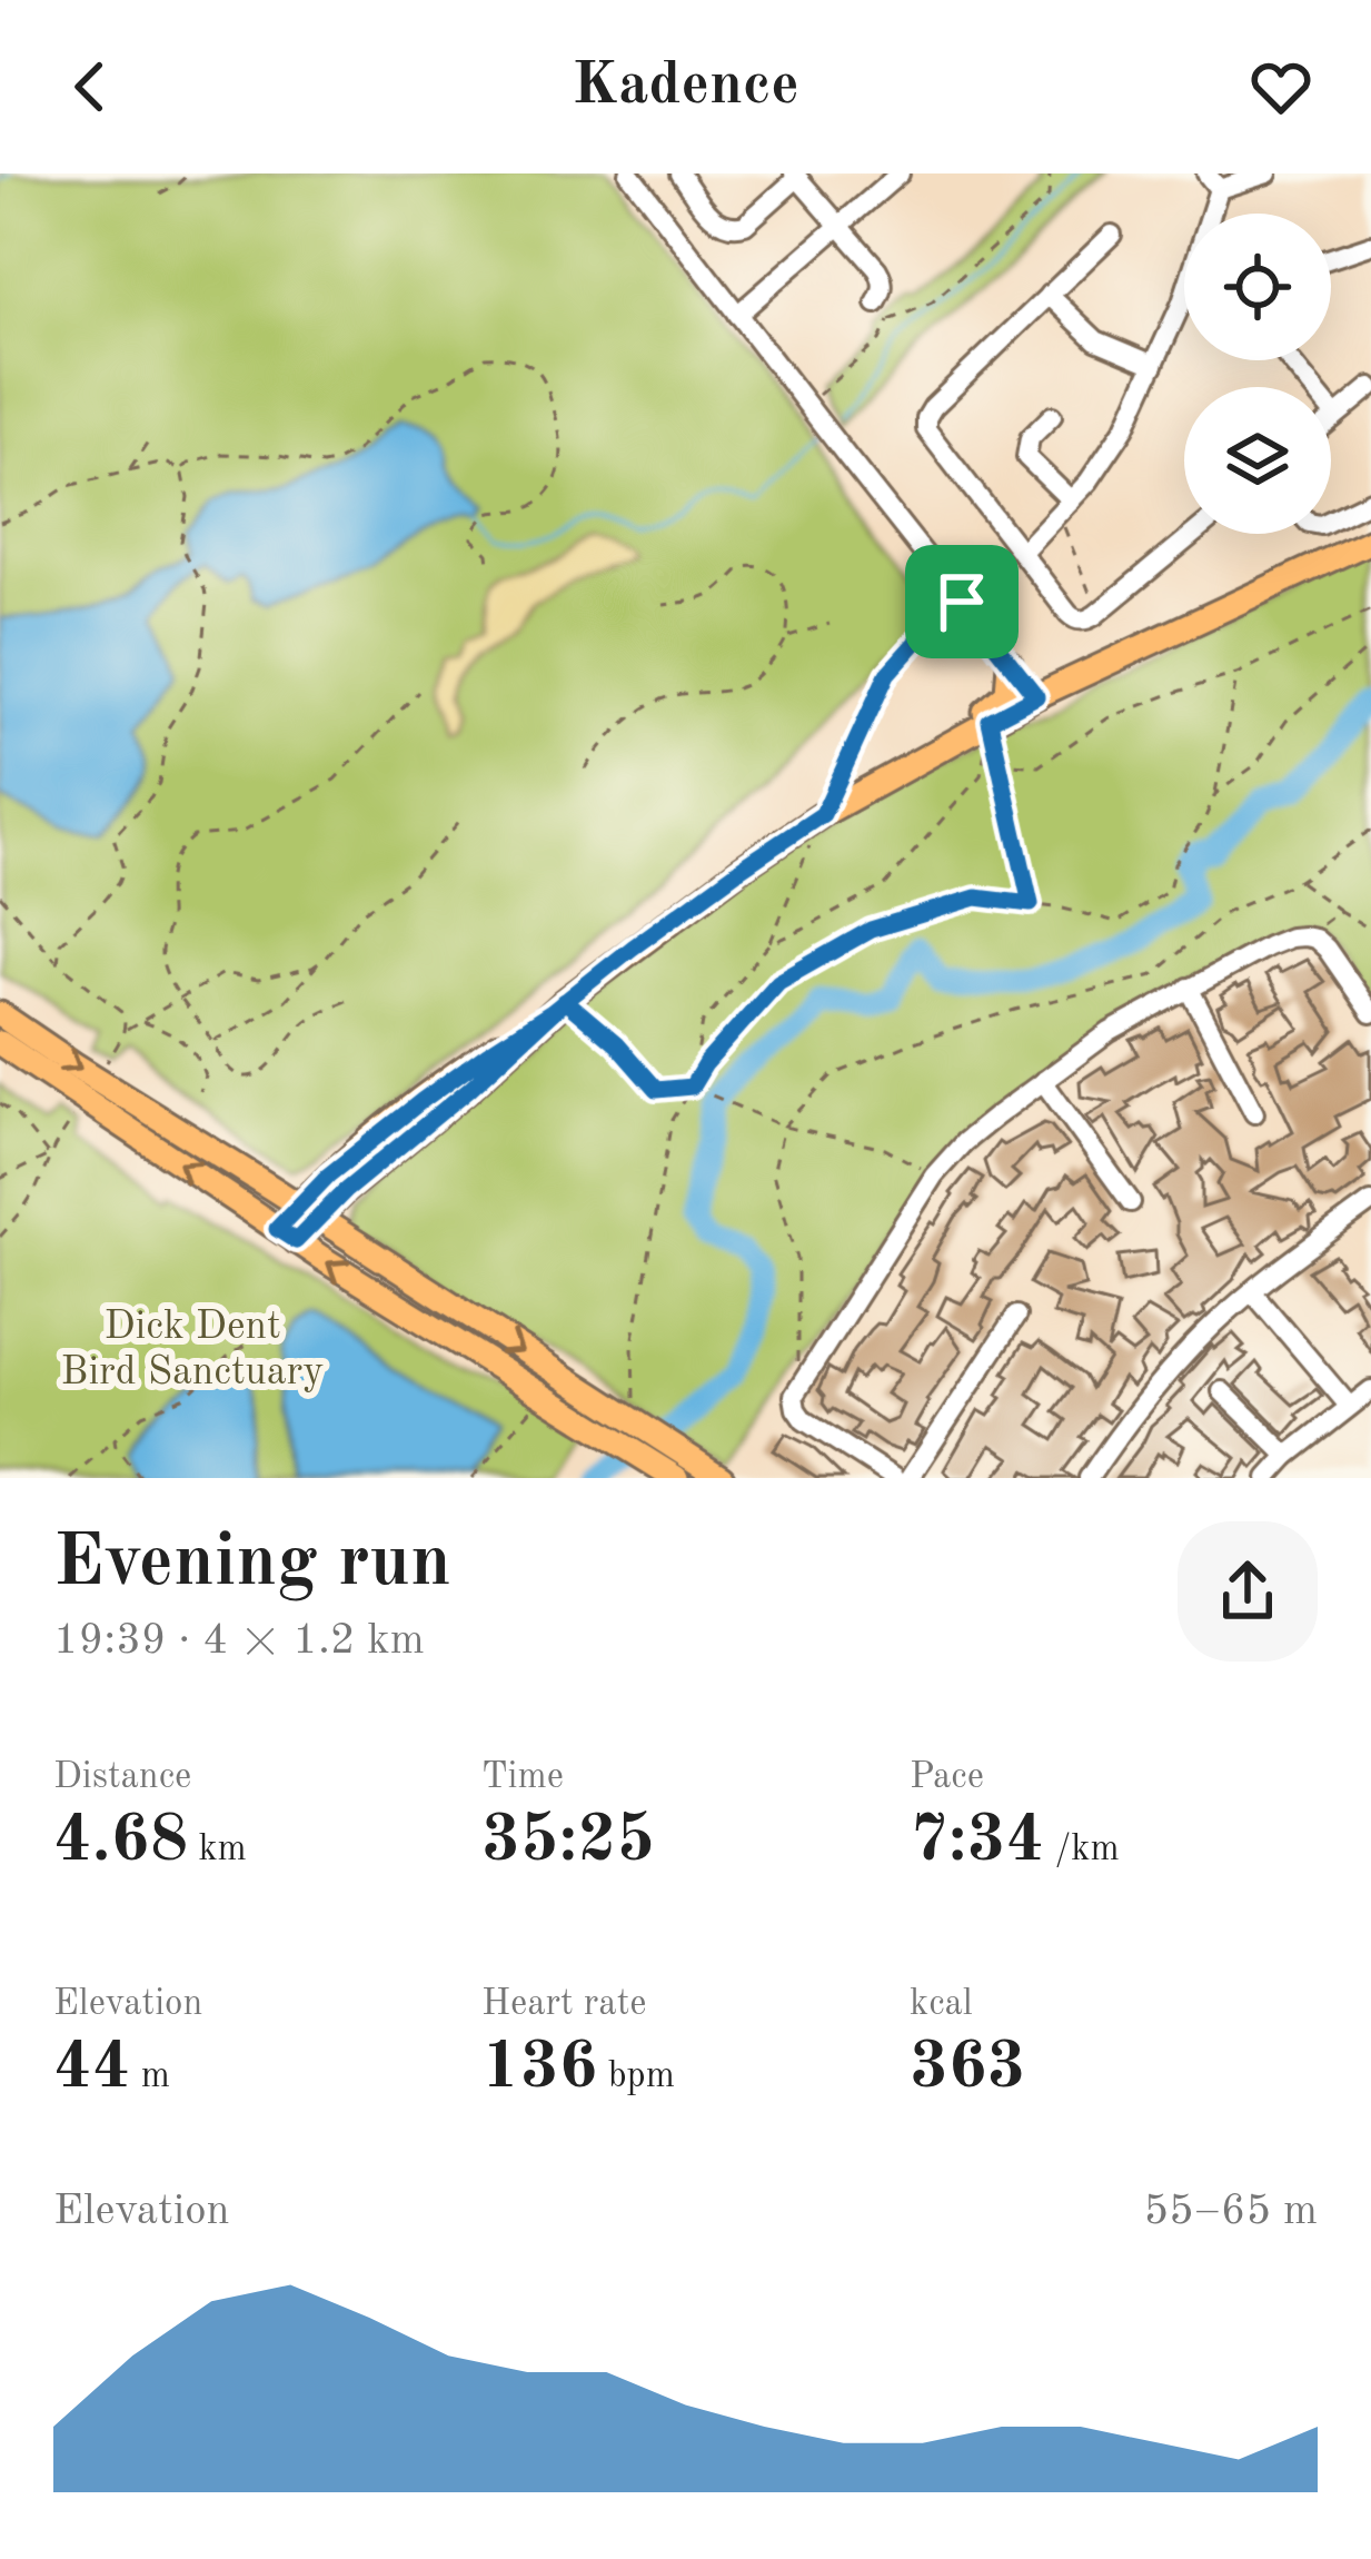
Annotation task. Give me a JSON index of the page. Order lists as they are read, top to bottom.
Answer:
{
  "parks": ["Dick Dent Bird Sanctuary"],
  "page": {
    "header": "Kadence",
    "heading": ["Evening run", "19:39 · 4 × 1.2 km"],
    "stats": [
      ["Distance", "4.68 km"],
      ["Time", "35:25"],
      ["Pace", "7:34 /km"],
      ["Elevation", "44 m"],
      ["Heart rate", "136 bpm"],
      ["kcal", "363"]
    ],
    "chart": ["Elevation", "55–65 m"]
  }
}
